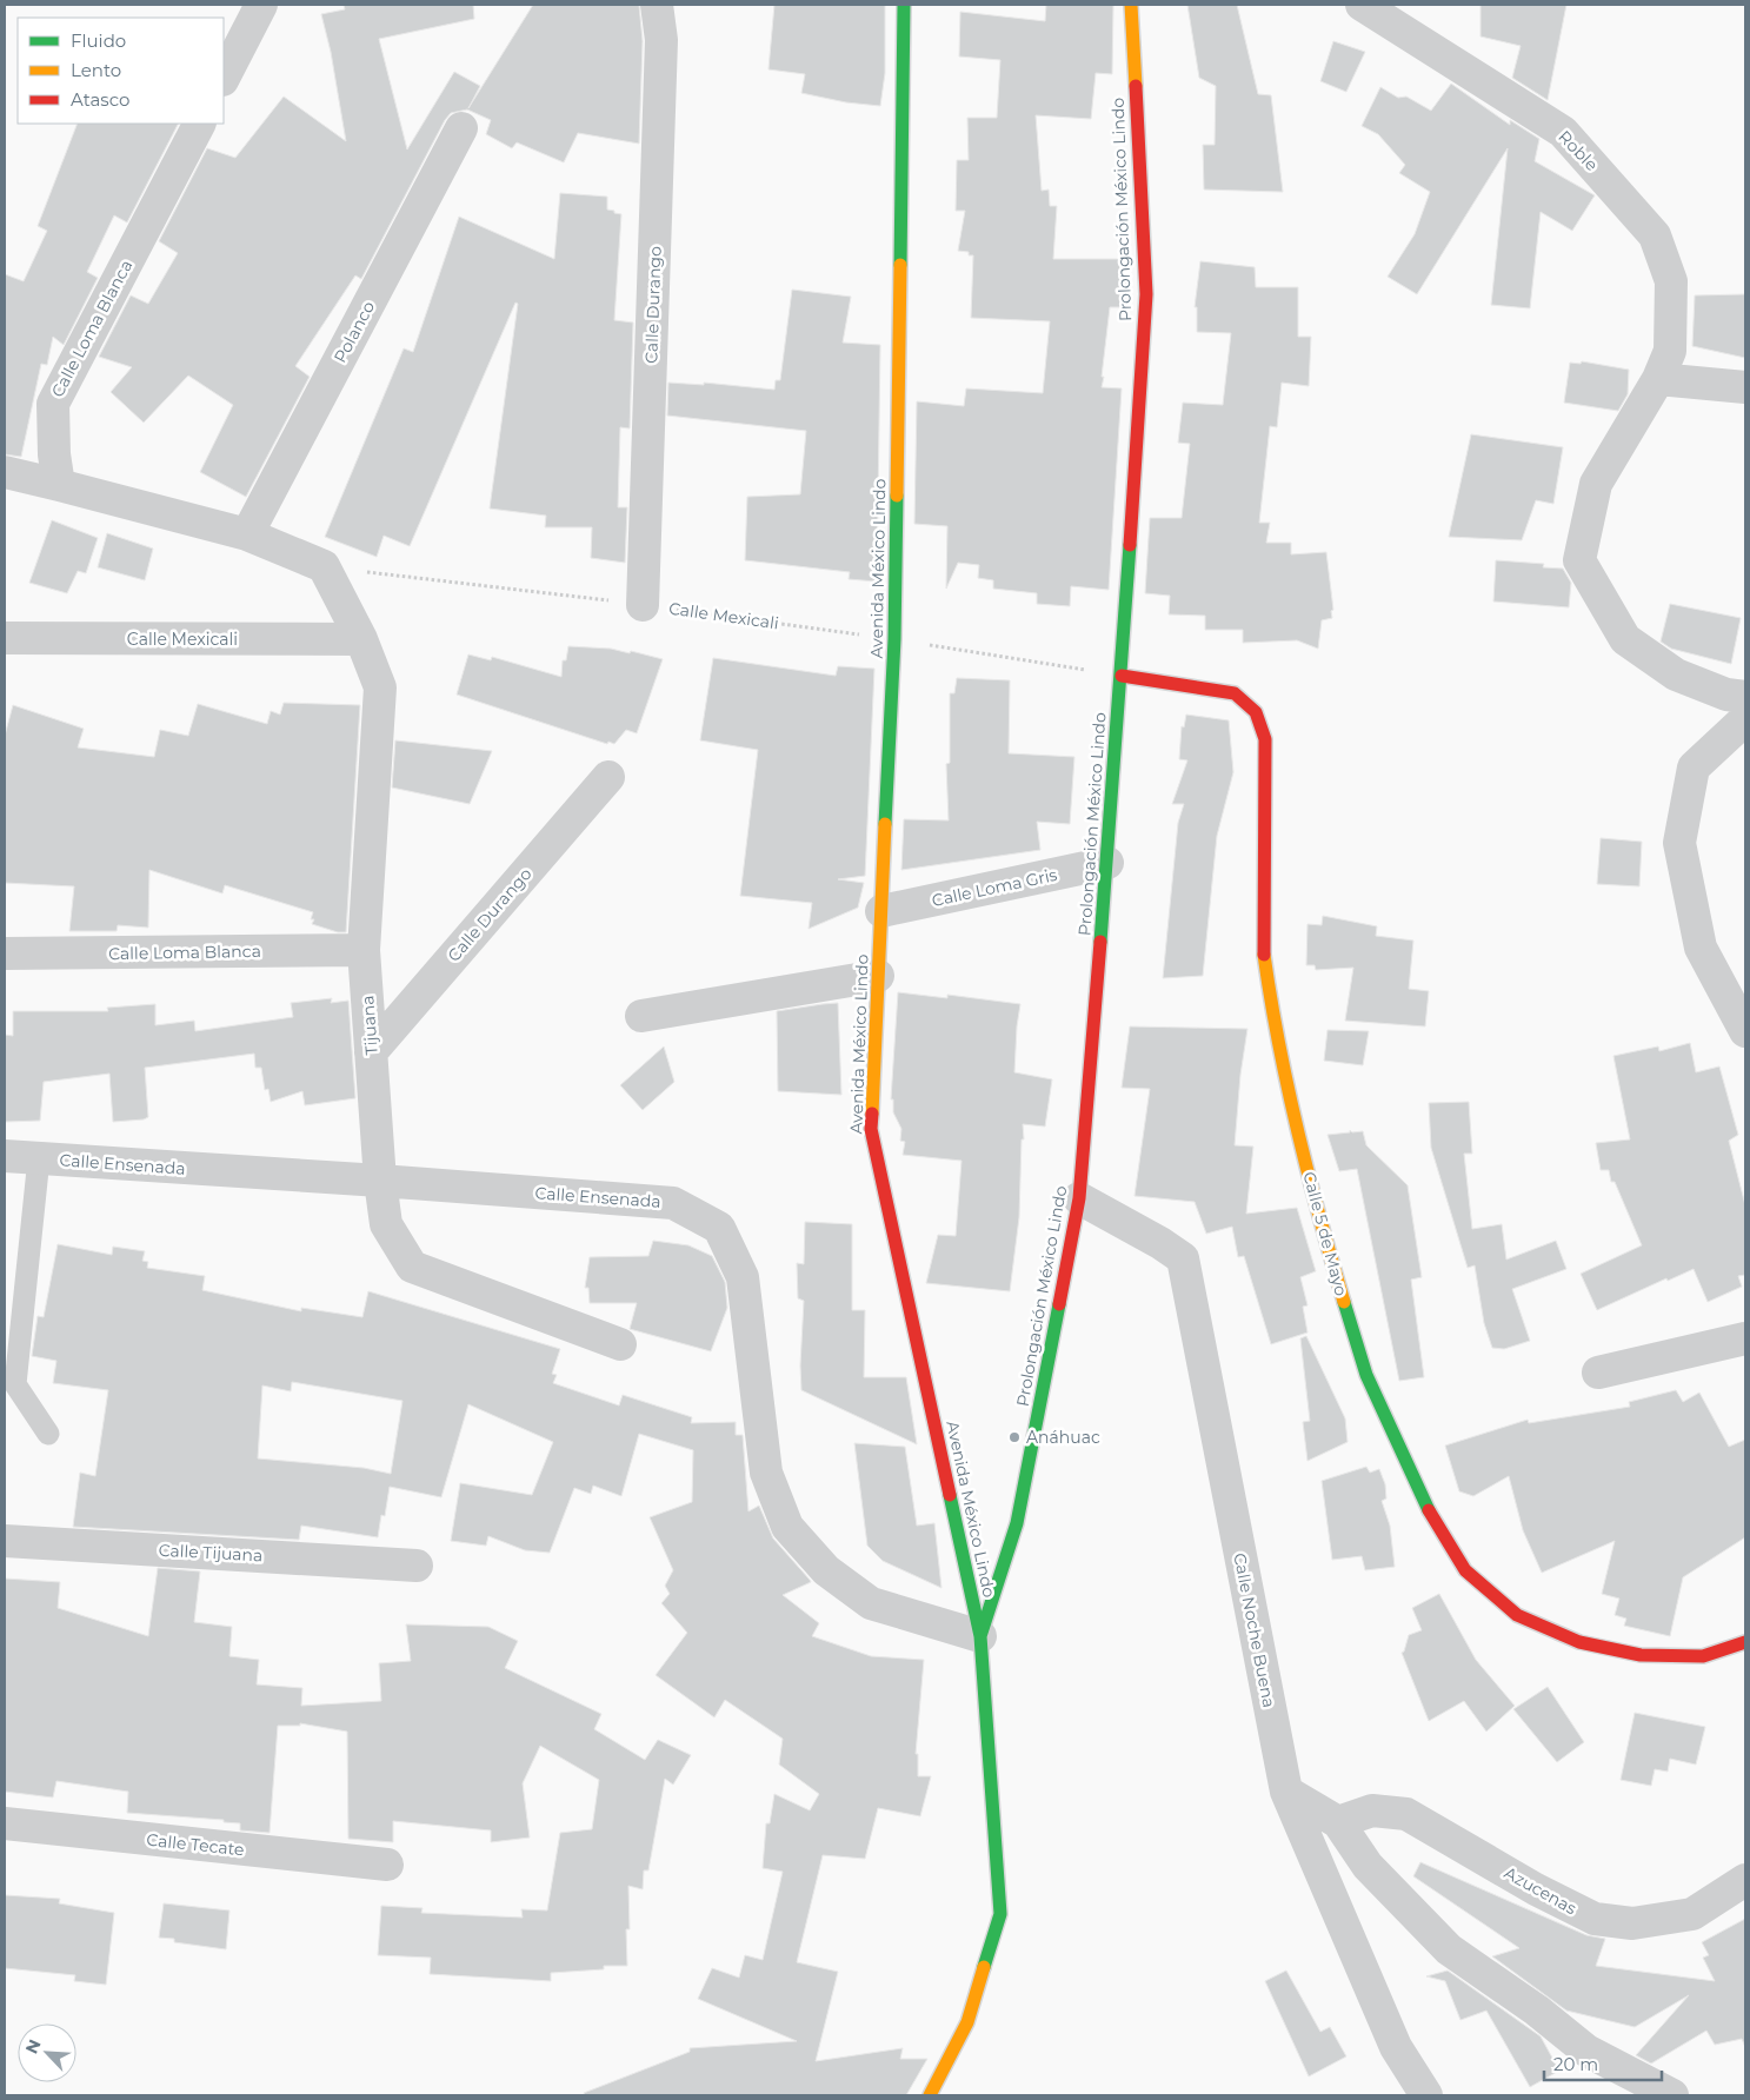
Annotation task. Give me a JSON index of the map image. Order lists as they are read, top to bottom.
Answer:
{
  "streets": {
    "street": [
      "Roble",
      "Prolongación México Lindo",
      "Calle Durango",
      "Calle Loma Blanca",
      "Polanco",
      "Avenida México Lindo",
      "Calle Mexicali",
      "Calle Loma Gris",
      "Tijuana",
      "Calle Ensenada",
      "Calle 5 de Mayo",
      "Calle Tijuana",
      "Calle Noche Buena",
      "Calle Tecate",
      "Azucenas"
    ]
  },
  "crossings": [
    ["Prolongación México Lindo", "Avenida México Lindo"],
    ["Prolongación México Lindo", "Calle Mexicali"],
    ["Prolongación México Lindo", "Calle Loma Gris"],
    ["Prolongación México Lindo", "Calle Ensenada"],
    ["Prolongación México Lindo", "Calle 5 de Mayo"],
    ["Prolongación México Lindo", "Calle Noche Buena"],
    ["Calle Durango", "Calle Mexicali"],
    ["Calle Durango", "Tijuana"],
    ["Calle Loma Blanca", "Tijuana"],
    ["Avenida México Lindo", "Calle Mexicali"],
    ["Avenida México Lindo", "Calle Loma Gris"],
    ["Avenida México Lindo", "Calle Ensenada"],
    ["Calle Mexicali", "Tijuana"],
    ["Calle Mexicali", "Calle 5 de Mayo"],
    ["Tijuana", "Calle Ensenada"]
  ],
  "places": ["Anáhuac"],
  "legend": ["Fluido", "Lento", "Atasco"],
  "scale_bar": "20 m",
  "north": "top left"
}
